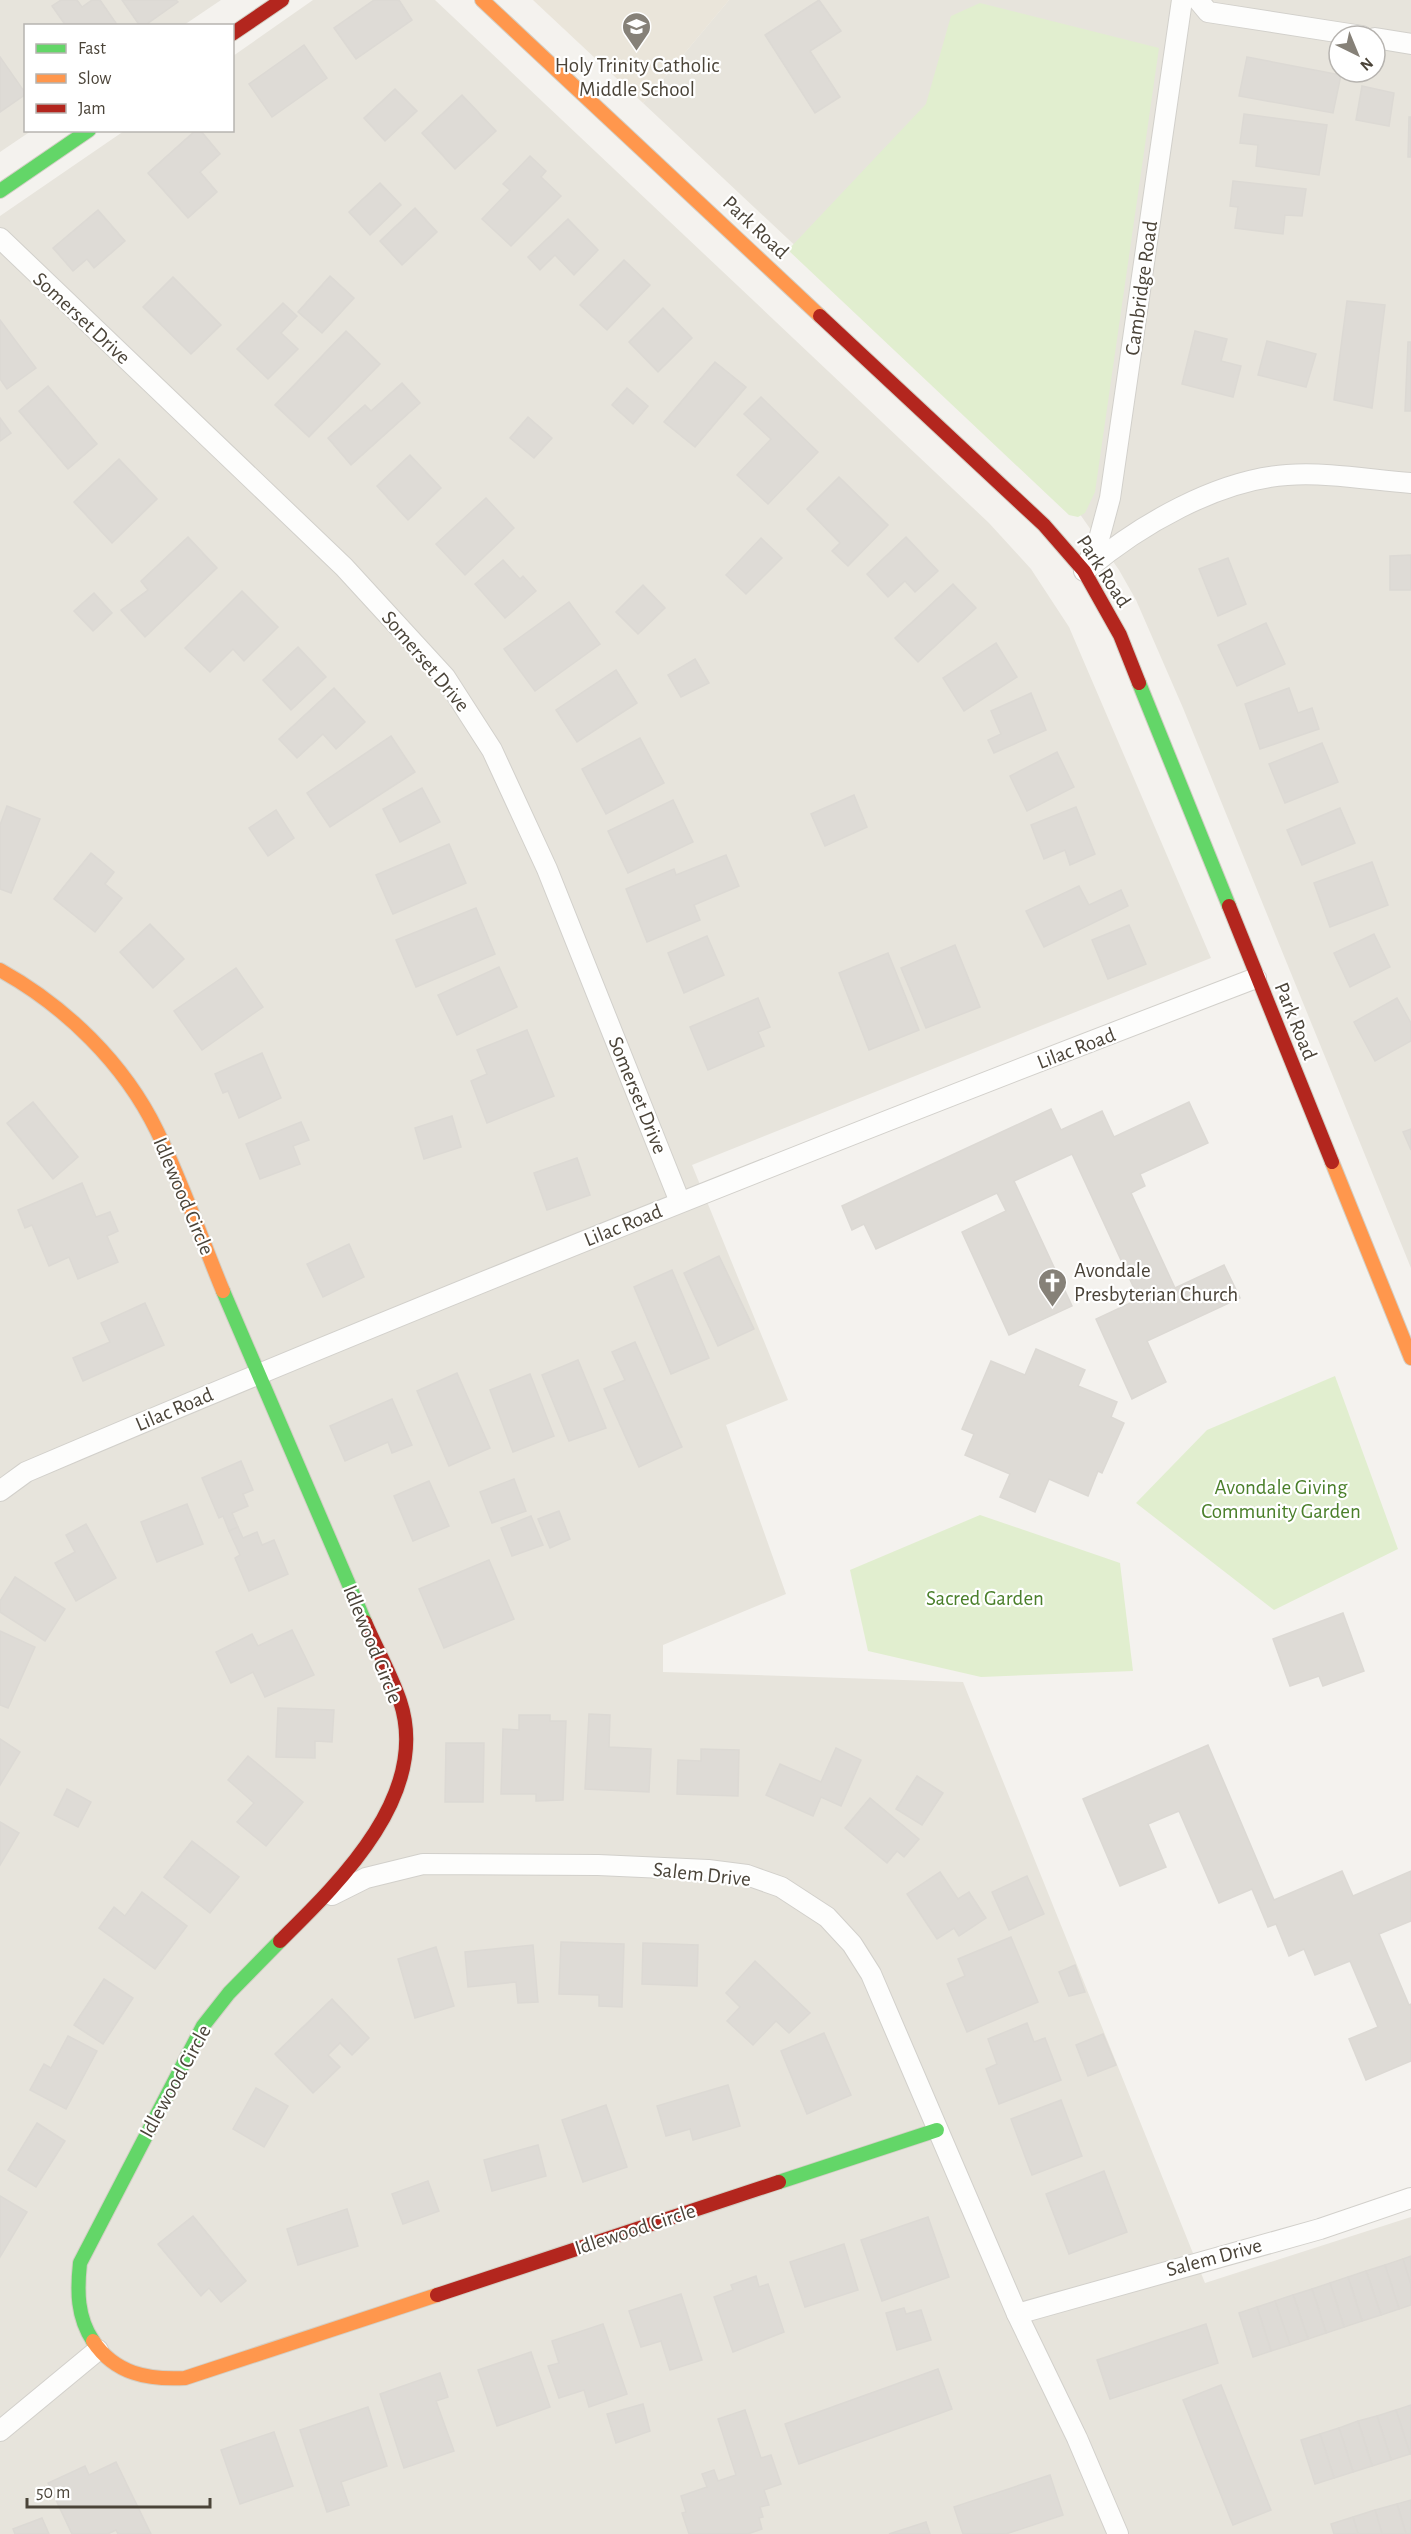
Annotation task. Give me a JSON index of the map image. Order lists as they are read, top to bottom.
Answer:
{
  "streets": {
    "street": [
      "Park Road",
      "Cambridge Road",
      "Somerset Drive",
      "Lilac Road",
      "Idlewood Circle",
      "Salem Drive"
    ]
  },
  "crossings": [
    ["Park Road", "Cambridge Road"],
    ["Park Road", "Lilac Road"],
    ["Somerset Drive", "Lilac Road"],
    ["Lilac Road", "Idlewood Circle"],
    ["Idlewood Circle", "Salem Drive"]
  ],
  "parks": ["Avondale Giving Community Garden", "Sacred Garden"],
  "places": {
    "school or university": ["Holy Trinity Catholic Middle School"],
    "church": ["Avondale Presbyterian Church"]
  },
  "legend": ["Fast", "Slow", "Jam"],
  "scale_bar": "50 m",
  "north": "bottom right"
}
